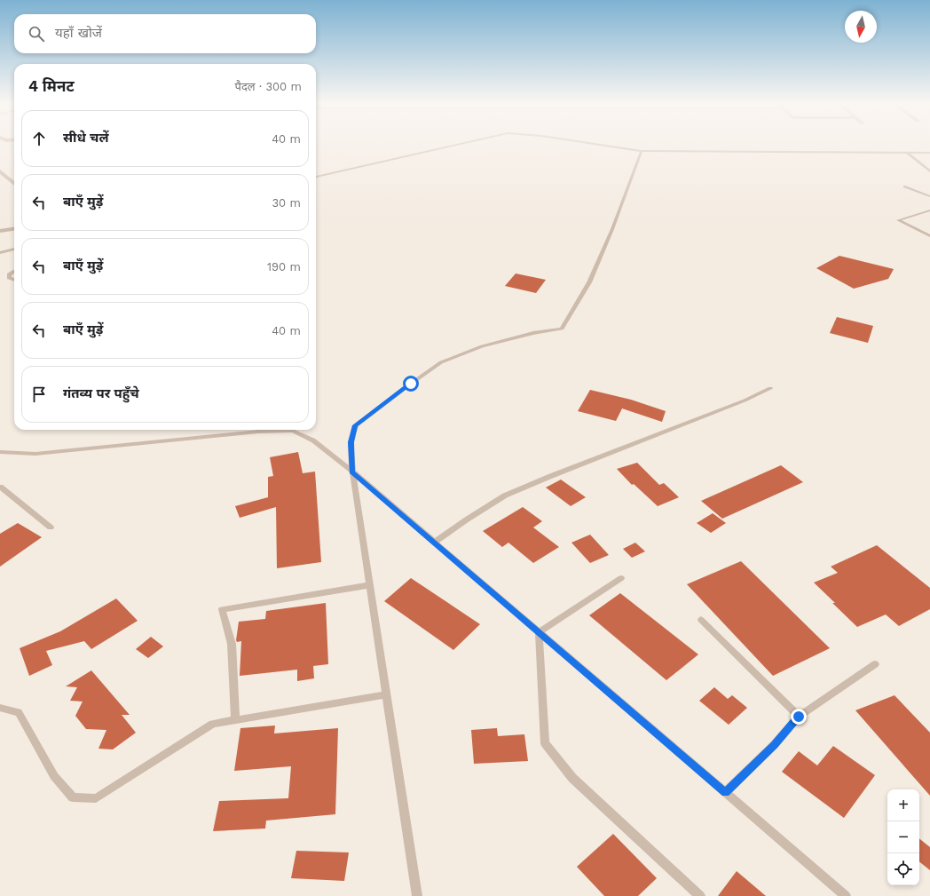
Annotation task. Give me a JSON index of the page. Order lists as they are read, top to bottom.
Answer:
{
  "north": "bottom",
  "page": {
    "search": "यहाँ खोजें",
    "heading": ["4 मिनट", "पैदल · 300 m"],
    "list": [
      ["सीधे चलें", "40 m"],
      ["बाएँ मुड़ें", "30 m"],
      ["बाएँ मुड़ें", "190 m"],
      ["बाएँ मुड़ें", "40 m"],
      "गंतव्य पर पहुँचे"
    ],
    "map_buttons": ["+", "−"]
  }
}
